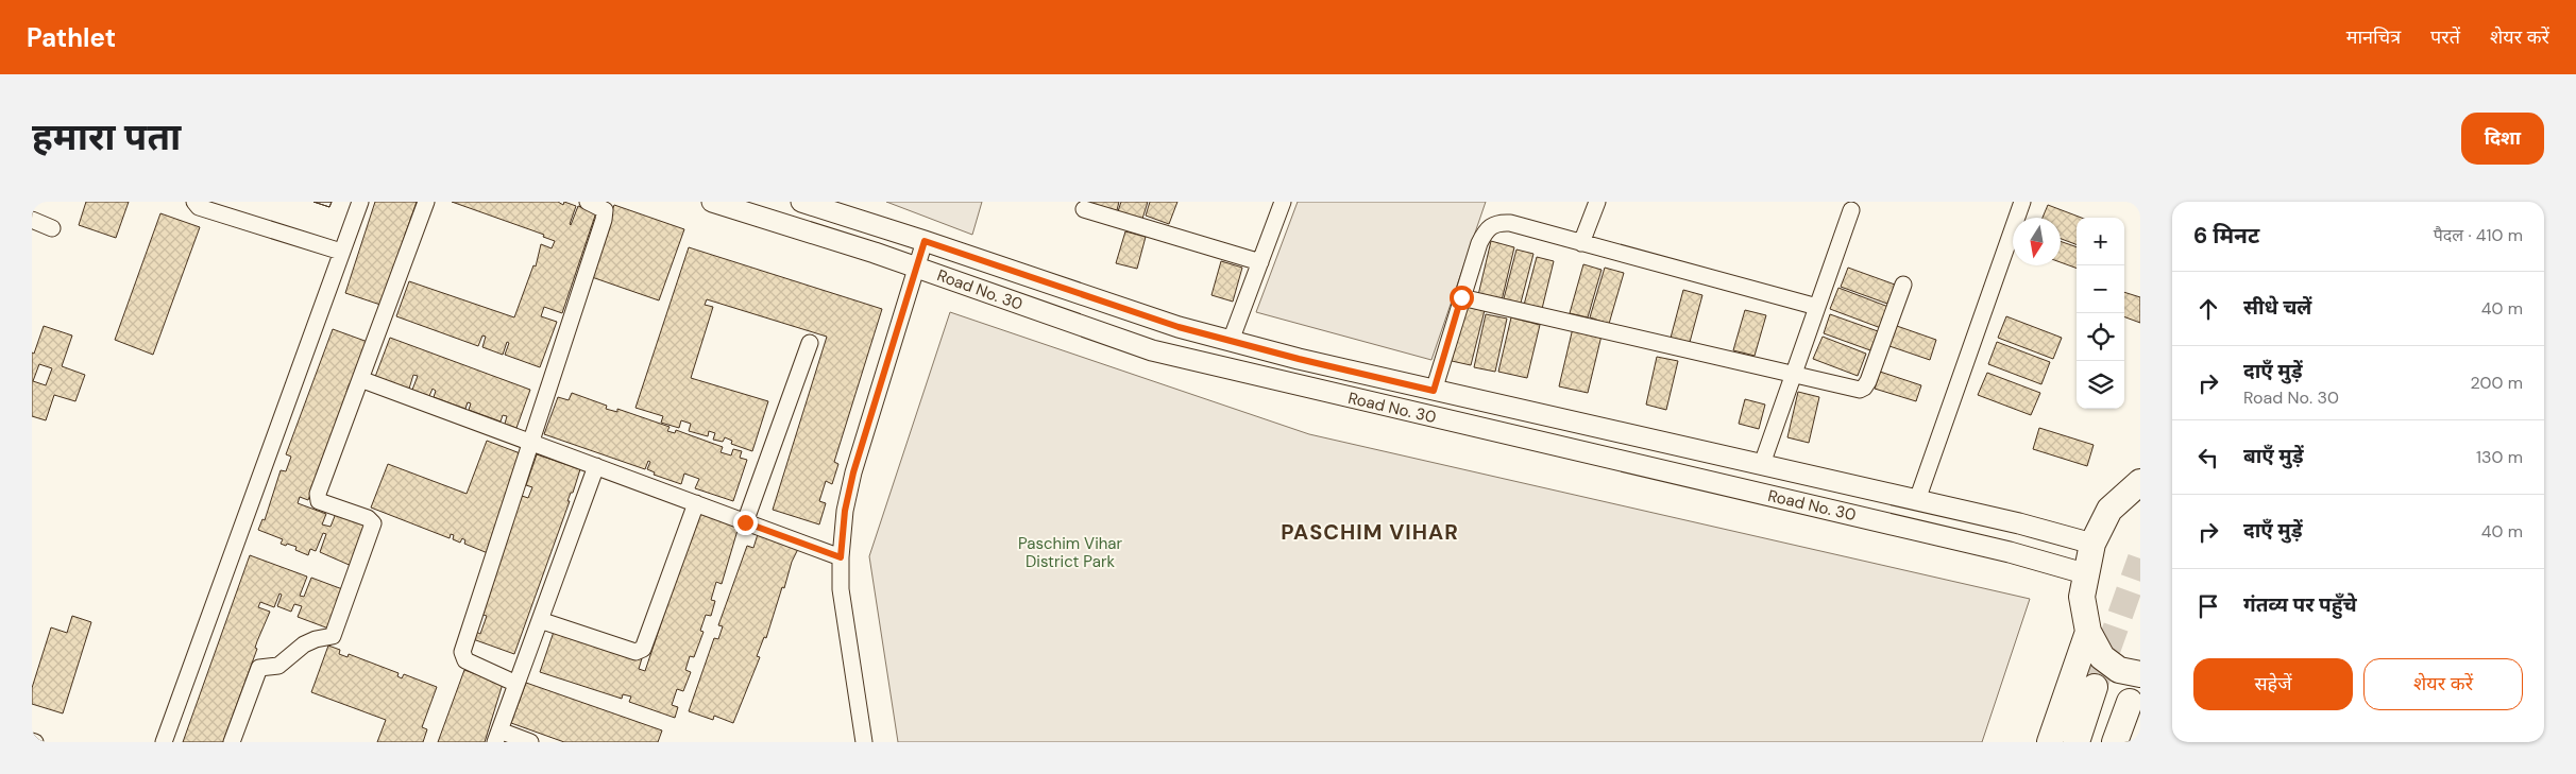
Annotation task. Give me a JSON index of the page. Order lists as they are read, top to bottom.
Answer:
{
  "streets": {
    "street": ["Road No. 30"]
  },
  "districts": ["PASCHIM VIHAR"],
  "parks": ["Paschim Vihar District Park"],
  "north": "bottom",
  "page": {
    "header": "Pathlet",
    "nav": ["मानचित्र", "परतें", "शेयर करें"],
    "title": "हमारा पता",
    "buttons": [
      "दिशा",
      ["सहेजें", "शेयर करें"]
    ],
    "heading": ["6 मिनट", "पैदल · 410 m"],
    "map_buttons": ["+", "−"],
    "list": [
      ["सीधे चलें", "40 m"],
      ["दाएँ मुड़ें", "Road No. 30", "200 m"],
      ["बाएँ मुड़ें", "130 m"],
      ["दाएँ मुड़ें", "40 m"],
      "गंतव्य पर पहुँचे"
    ]
  }
}
